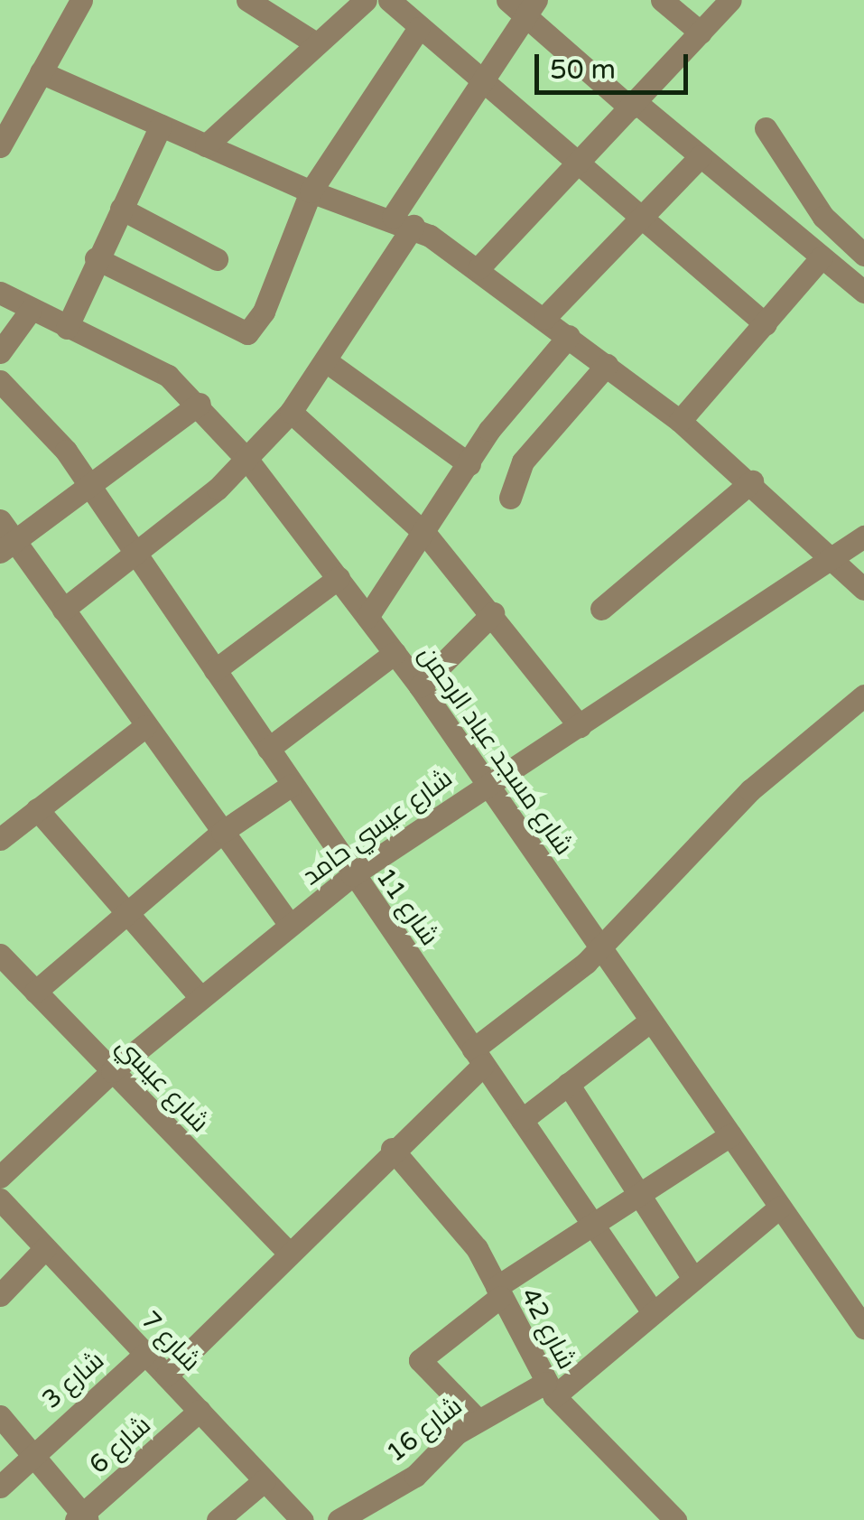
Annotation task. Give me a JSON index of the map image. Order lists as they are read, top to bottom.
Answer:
{
  "streets": {
    "street": [
      "شارع مسجد عباد الرحمن",
      "شارع عيسي حامد",
      "شارع 11",
      "شارع عيسي",
      "شارع 42",
      "شارع 7",
      "شارع 3",
      "شارع 16",
      "شارع 6"
    ]
  },
  "crossings": [
    ["شارع مسجد عباد الرحمن", "شارع عيسي حامد"],
    ["شارع مسجد عباد الرحمن", "شارع 16"],
    ["شارع عيسي حامد", "شارع 11"],
    ["شارع عيسي حامد", "شارع عيسي"],
    ["شارع 11", "شارع 16"],
    ["شارع 42", "شارع 16"],
    ["شارع 7", "شارع 3"],
    ["شارع 7", "شارع 6"]
  ],
  "scale_bar": "50 m"
}
